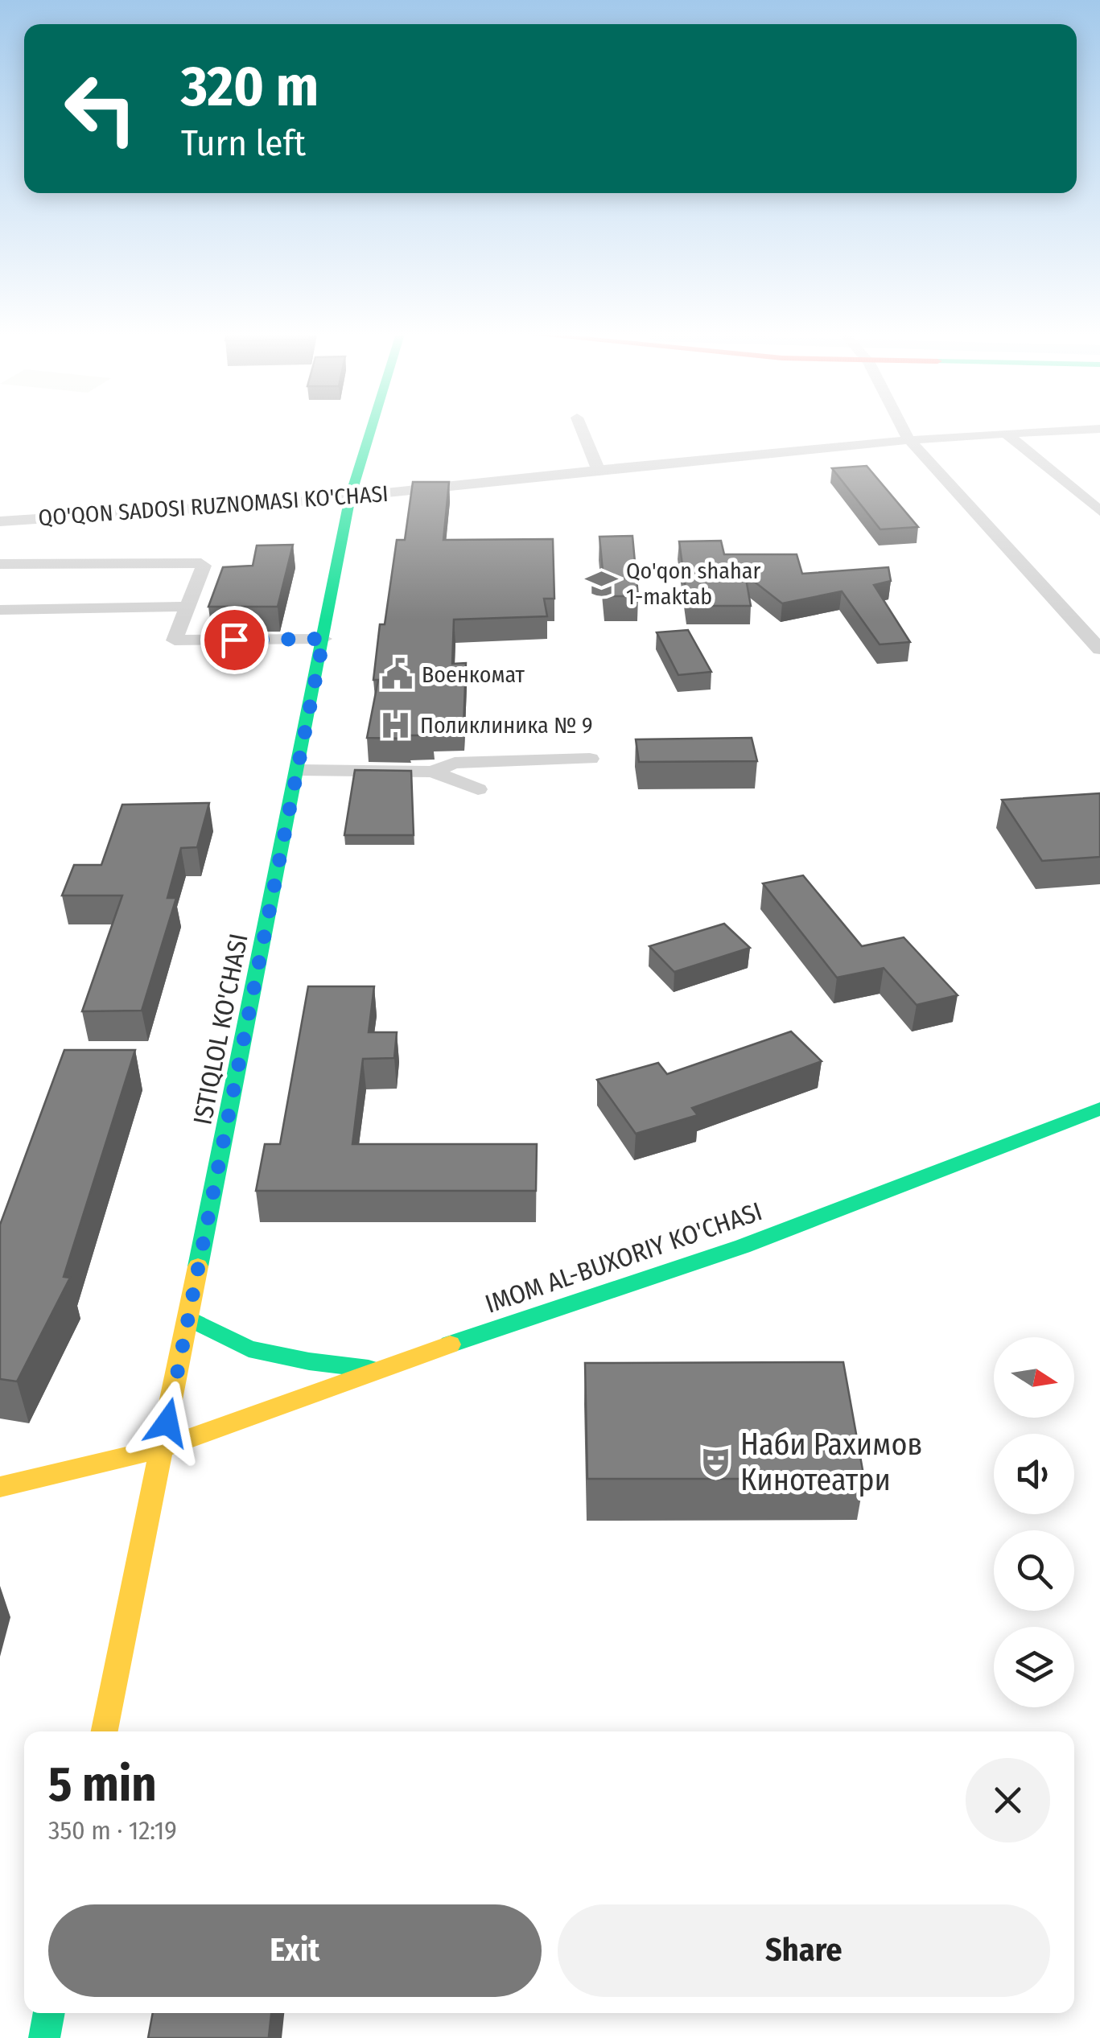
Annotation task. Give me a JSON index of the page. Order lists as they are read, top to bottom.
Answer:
{
  "streets": {
    "main road": ["ISTIQLOL KO'CHASI", "IMOM AL-BUXORIY KO'CHASI"],
    "street": ["QO'QON SADOSI RUZNOMASI KO'CHASI"]
  },
  "crossings": [
    ["QO'QON SADOSI RUZNOMASI KO'CHASI", "ISTIQLOL KO'CHASI"],
    ["ISTIQLOL KO'CHASI", "IMOM AL-BUXORIY KO'CHASI"]
  ],
  "places": {
    "school or university": ["Qo'qon shahar 1-maktab"],
    "public building": ["Военкомат"],
    "hospital": ["Поликлиника № 9"],
    "theatre": ["Наби Рахимов Кинотеатри"]
  },
  "north": "right",
  "page": {
    "turn": ["320 m", "Turn left"],
    "heading": ["5 min", "350 m · 12:19"],
    "buttons": ["Exit", "Share"]
  }
}
